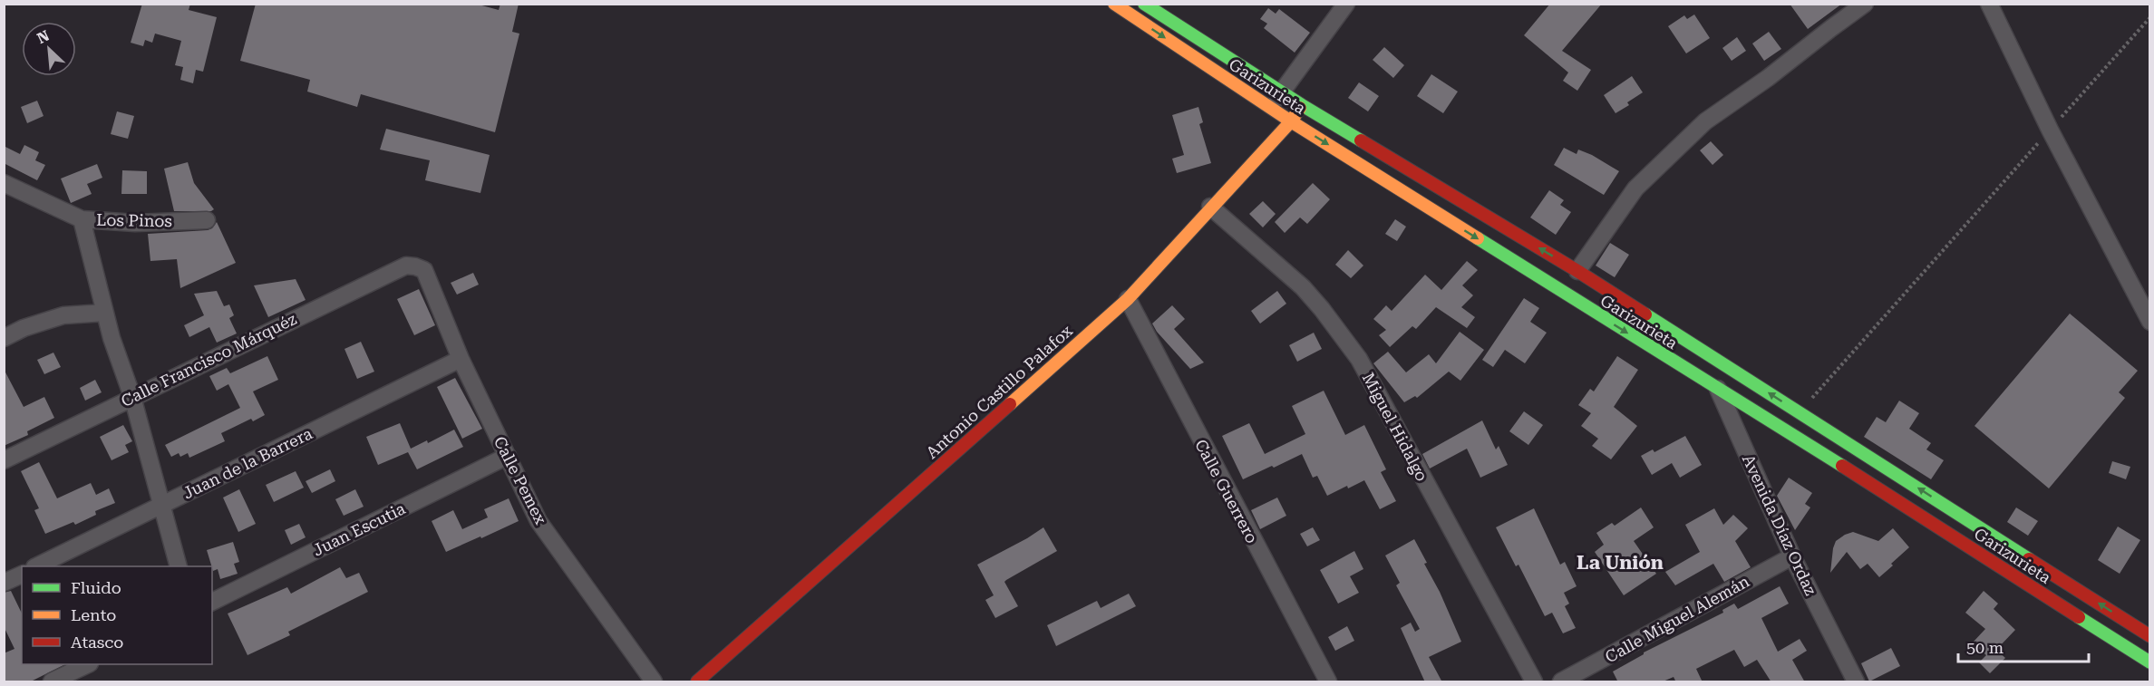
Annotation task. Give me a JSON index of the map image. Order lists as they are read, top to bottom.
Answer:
{
  "streets": {
    "main road": ["Garizurieta", "Antonio Castillo Palafox"],
    "street": [
      "Los Pinos",
      "Calle Francisco Márquéz",
      "Miguel Hidalgo",
      "Juan de la Barrera",
      "Calle Pemex",
      "Calle Guerrero",
      "Avenida Díaz Ordaz",
      "Juan Escutia",
      "Calle Miguel Alemán"
    ]
  },
  "crossings": [
    ["Garizurieta", "Antonio Castillo Palafox"],
    ["Garizurieta", "Avenida Díaz Ordaz"],
    ["Calle Francisco Márquéz", "Calle Pemex"],
    ["Antonio Castillo Palafox", "Miguel Hidalgo"],
    ["Antonio Castillo Palafox", "Calle Guerrero"],
    ["Juan de la Barrera", "Calle Pemex"],
    ["Calle Pemex", "Juan Escutia"],
    ["Avenida Díaz Ordaz", "Calle Miguel Alemán"]
  ],
  "districts": ["La Unión"],
  "legend": ["Fluido", "Lento", "Atasco"],
  "scale_bar": "50 m",
  "north": "top left"
}
